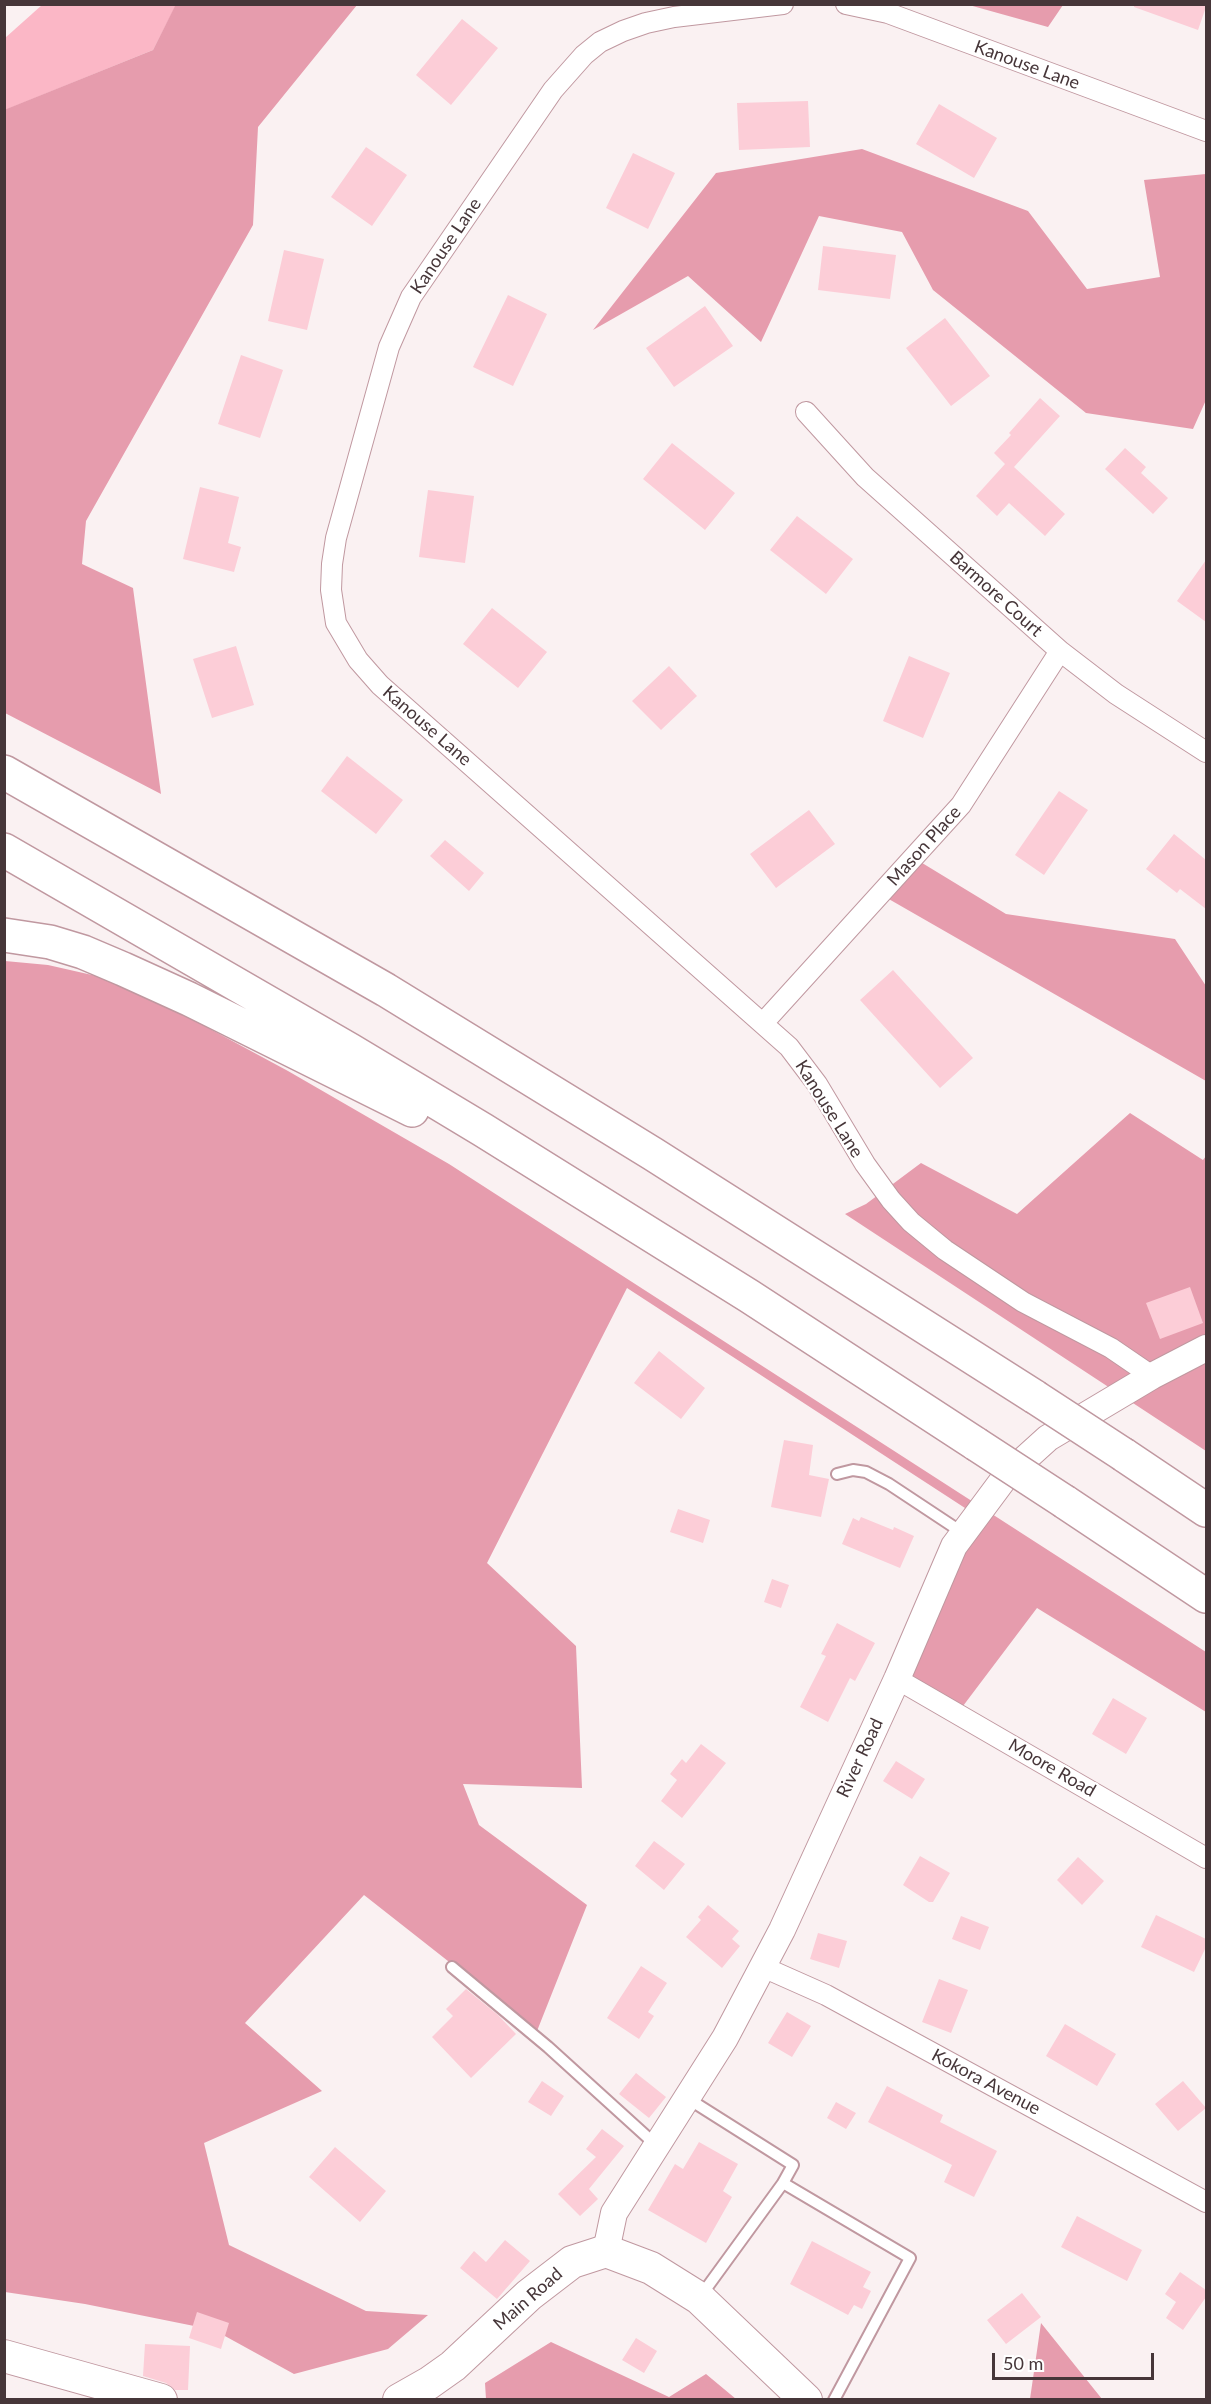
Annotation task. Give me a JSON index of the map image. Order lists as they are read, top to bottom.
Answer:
{
  "streets": {
    "main road": ["Main Road"],
    "street": [
      "Kanouse Lane",
      "Barmore Court",
      "Mason Place",
      "River Road",
      "Moore Road",
      "Kokora Avenue"
    ]
  },
  "crossings": [
    ["Kanouse Lane", "Mason Place"],
    ["Kanouse Lane", "River Road"],
    ["Barmore Court", "Mason Place"],
    ["River Road", "Moore Road"],
    ["River Road", "Kokora Avenue"],
    ["River Road", "Main Road"]
  ],
  "scale_bar": "50 m"
}
